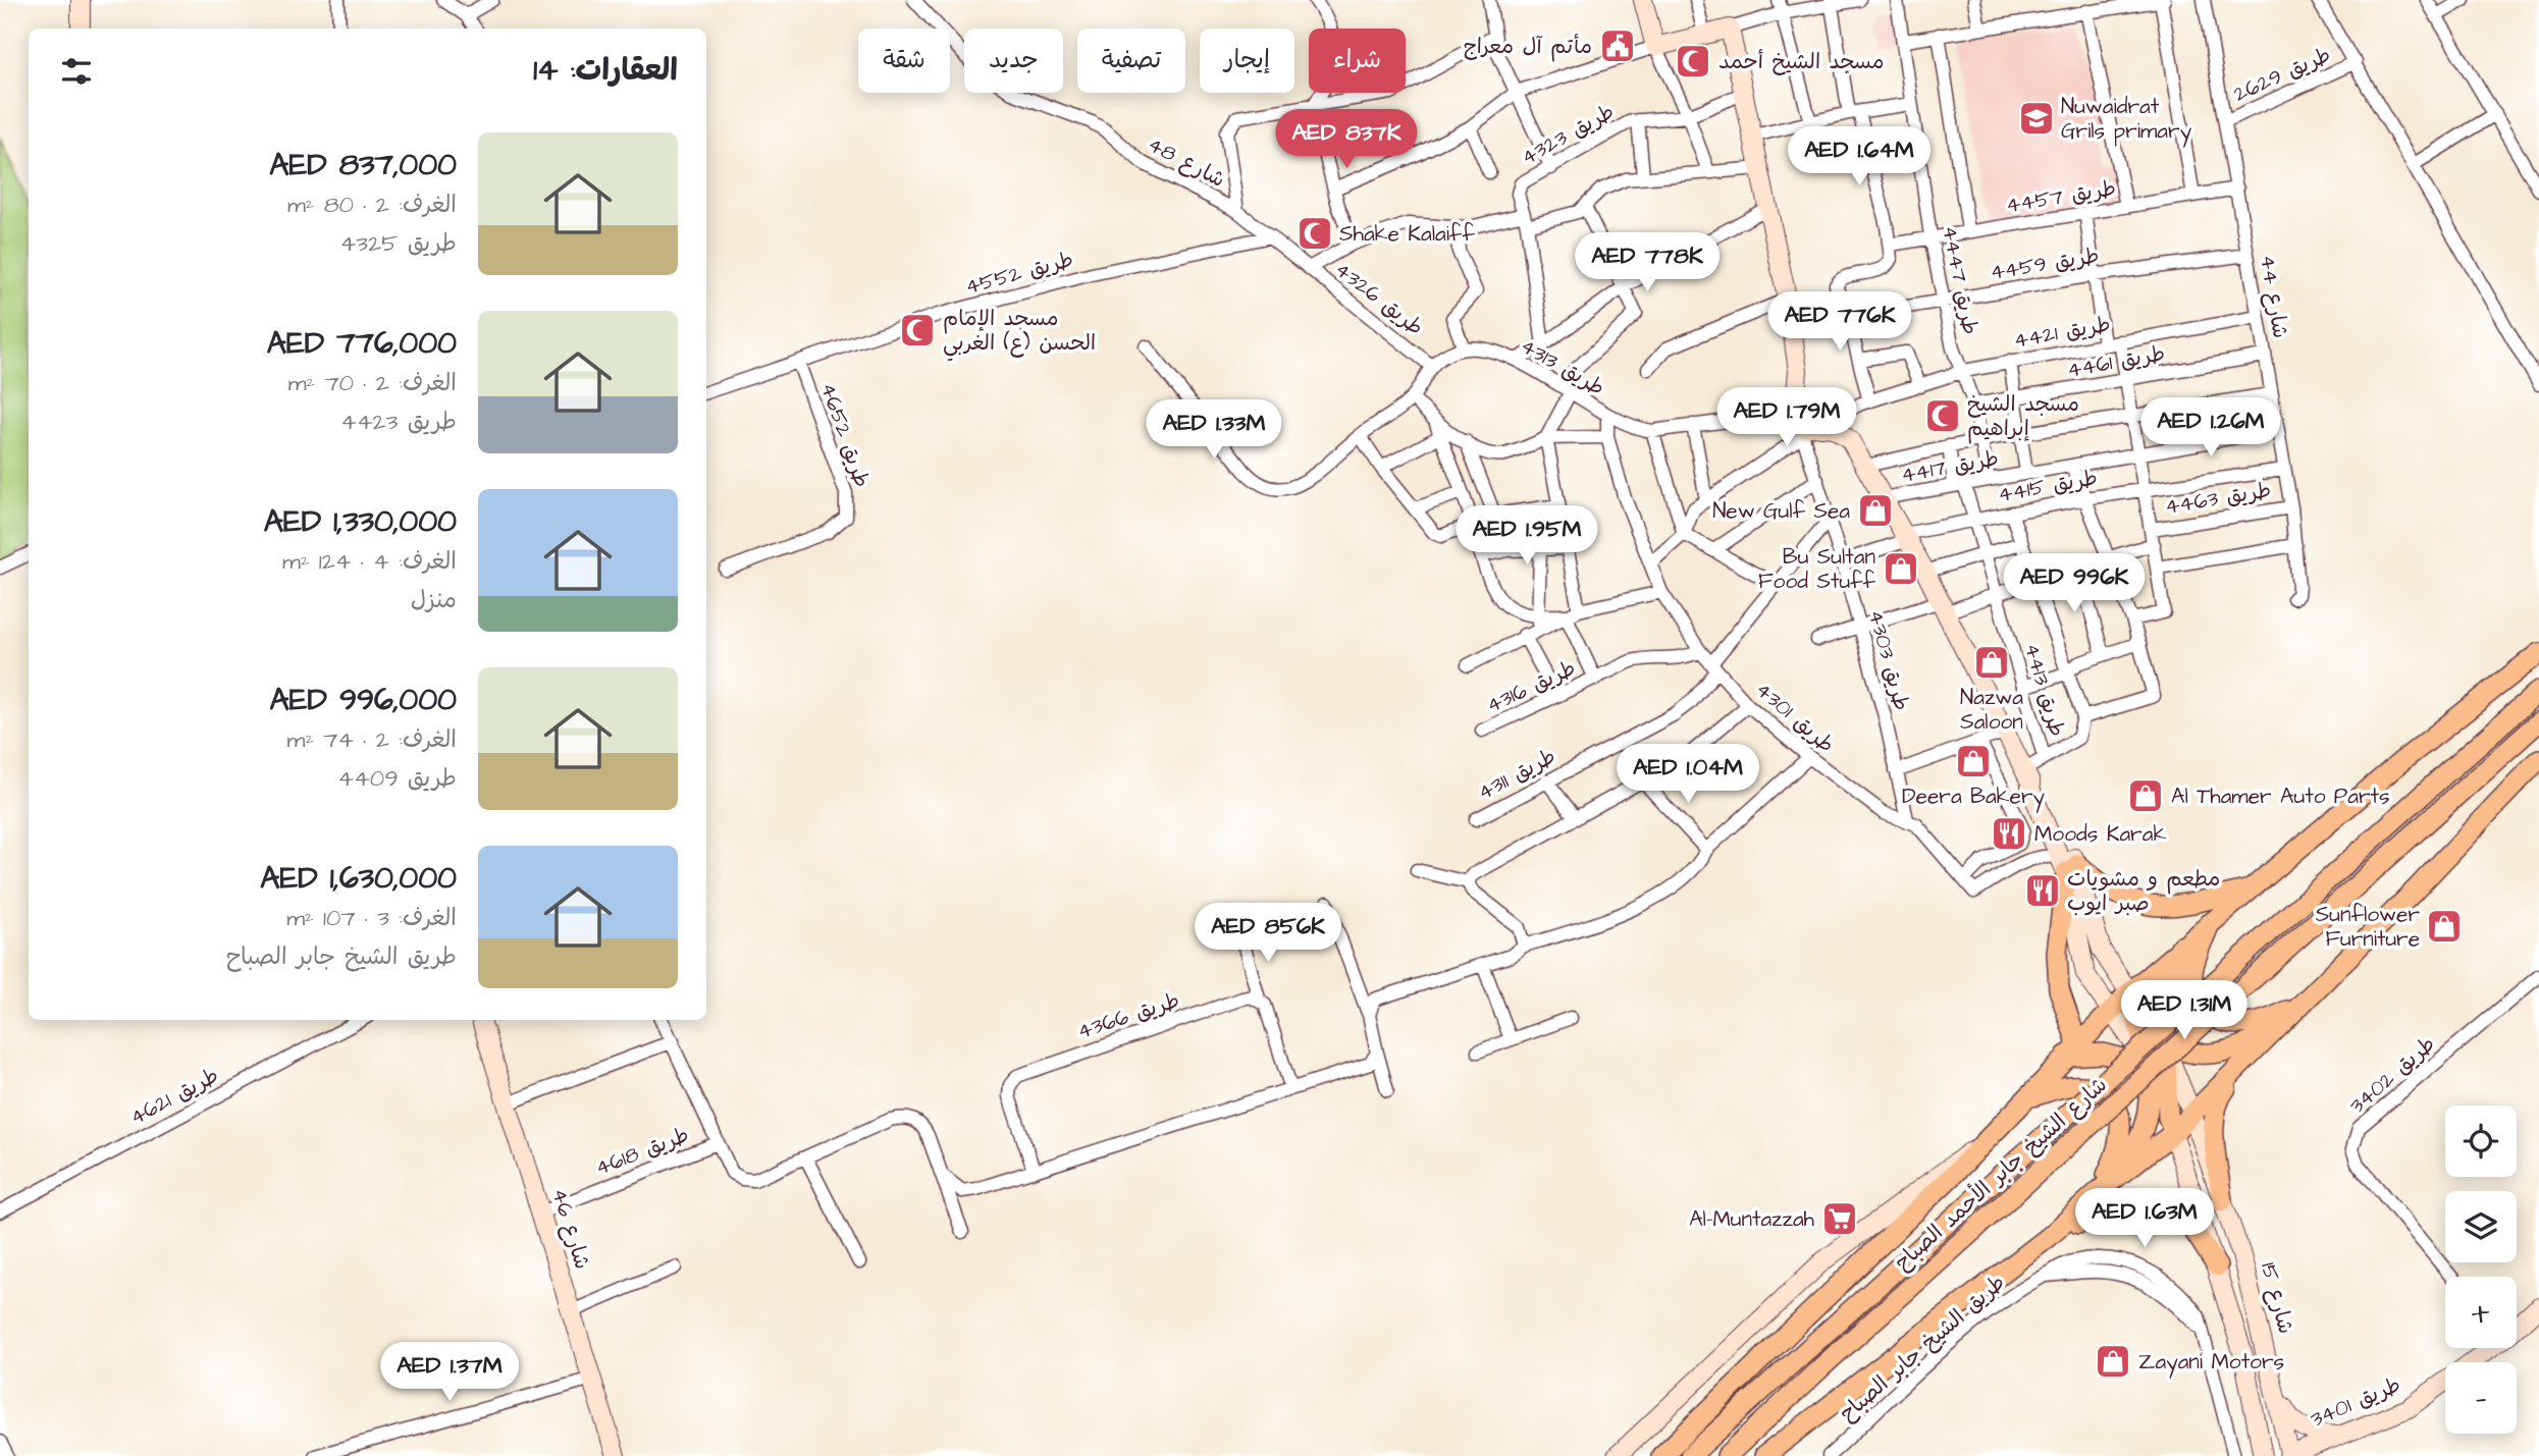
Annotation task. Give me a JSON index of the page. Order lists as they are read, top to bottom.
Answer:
{
  "streets": {
    "main road": ["شارع الشيخ جابر الأحمد الصباح"],
    "street": [
      "طريق 2629",
      "طريق 4323",
      "شارع 48",
      "طريق 4457",
      "طريق 4459",
      "طريق 4552",
      "طريق 4447",
      "شارع 44",
      "طريق 4326",
      "طريق 4421",
      "طريق 4461",
      "طريق 4313",
      "طريق 4652",
      "طريق 4417",
      "طريق 4415",
      "طريق 4463",
      "طريق 4303",
      "طريق 4316",
      "طريق 4413",
      "طريق 4301",
      "طريق 4311",
      "طريق 4366",
      "طريق 3402",
      "طريق 4621",
      "طريق 4618",
      "شارع 46",
      "شارع 15",
      "طريق الشيخ جابر الصباح",
      "طريق 3401"
    ]
  },
  "crossings": [
    ["طريق 2629", "شارع 44"],
    ["شارع 48", "طريق 4552"],
    ["شارع 48", "طريق 4326"],
    ["طريق 4457", "طريق 4447"],
    ["طريق 4457", "شارع 44"],
    ["طريق 4459", "طريق 4447"],
    ["طريق 4459", "شارع 44"],
    ["طريق 4552", "طريق 4326"],
    ["طريق 4552", "طريق 4652"],
    ["طريق 4447", "طريق 4421"],
    ["طريق 4447", "طريق 4461"],
    ["طريق 4447", "طريق 4417"],
    ["شارع 44", "طريق 4421"],
    ["شارع 44", "طريق 4461"],
    ["شارع 44", "طريق 4417"],
    ["شارع 44", "طريق 4415"],
    ["شارع 44", "طريق 4463"],
    ["طريق 4326", "طريق 4313"],
    ["طريق 4326", "طريق 4316"],
    ["طريق 4313", "طريق 4303"],
    ["طريق 4313", "طريق 4316"],
    ["طريق 4313", "طريق 4301"],
    ["طريق 4417", "طريق 4413"],
    ["طريق 4415", "طريق 4413"],
    ["طريق 4303", "طريق 4301"],
    ["طريق 4303", "طريق 4311"],
    ["طريق 4316", "طريق 4301"],
    ["طريق 4301", "طريق 4311"],
    ["طريق 4301", "شارع 15"],
    ["طريق 4618", "شارع 46"],
    ["شارع الشيخ جابر الأحمد الصباح", "شارع 15"],
    ["شارع 15", "طريق 3401"]
  ],
  "places": {
    "public building": ["مأتم آل معراج"],
    "mosque": [
      "مسجد الشيخ أحمد",
      "Shake Kalaiff",
      "مسجد الإمام الحسن (ع) الغربي",
      "مسجد الشيخ إبراهيم"
    ],
    "school or university": ["Nuwaidrat Grils primary"],
    "shop": [
      "New Gulf Sea",
      "Bu Sultan Food Stuff",
      "Nazwa Saloon",
      "Deera Bakery",
      "Al Thamer Auto Parts",
      "Sunflower Furniture",
      "Zayani Motors"
    ],
    "restaurant": ["Moods Karak", "مطعم و مشويات صبر ايوب"],
    "supermarket": ["Al-Muntazzah"]
  },
  "page": {
    "chip": [
      "شراء",
      "إيجار",
      "تصفية",
      "جديد",
      "شقة"
    ],
    "heading": "العقارات: 14",
    "price": [
      "AED 837K",
      "AED 1.64M",
      "AED 778K",
      "AED 776K",
      "AED 1.79M",
      "AED 1.26M",
      "AED 1.33M",
      "AED 1.95M",
      "AED 996K",
      "AED 1.04M",
      "AED 856K",
      "AED 1.31M",
      "AED 1.63M",
      "AED 1.37M"
    ],
    "list": [
      {
        "name": "AED 837,000",
        "note": "الغرف: 2 · 80 m² · طريق 4325"
      },
      {
        "name": "AED 776,000",
        "note": "الغرف: 2 · 70 m² · طريق 4423"
      },
      {
        "name": "AED 1,330,000",
        "note": "الغرف: 4 · 124 m² · منزل"
      },
      {
        "name": "AED 996,000",
        "note": "الغرف: 2 · 74 m² · طريق 4409"
      },
      {
        "name": "AED 1,630,000",
        "note": "الغرف: 3 · 107 m² · طريق الشيخ جابر الصباح"
      }
    ],
    "map_buttons": ["+", "−"]
  }
}
